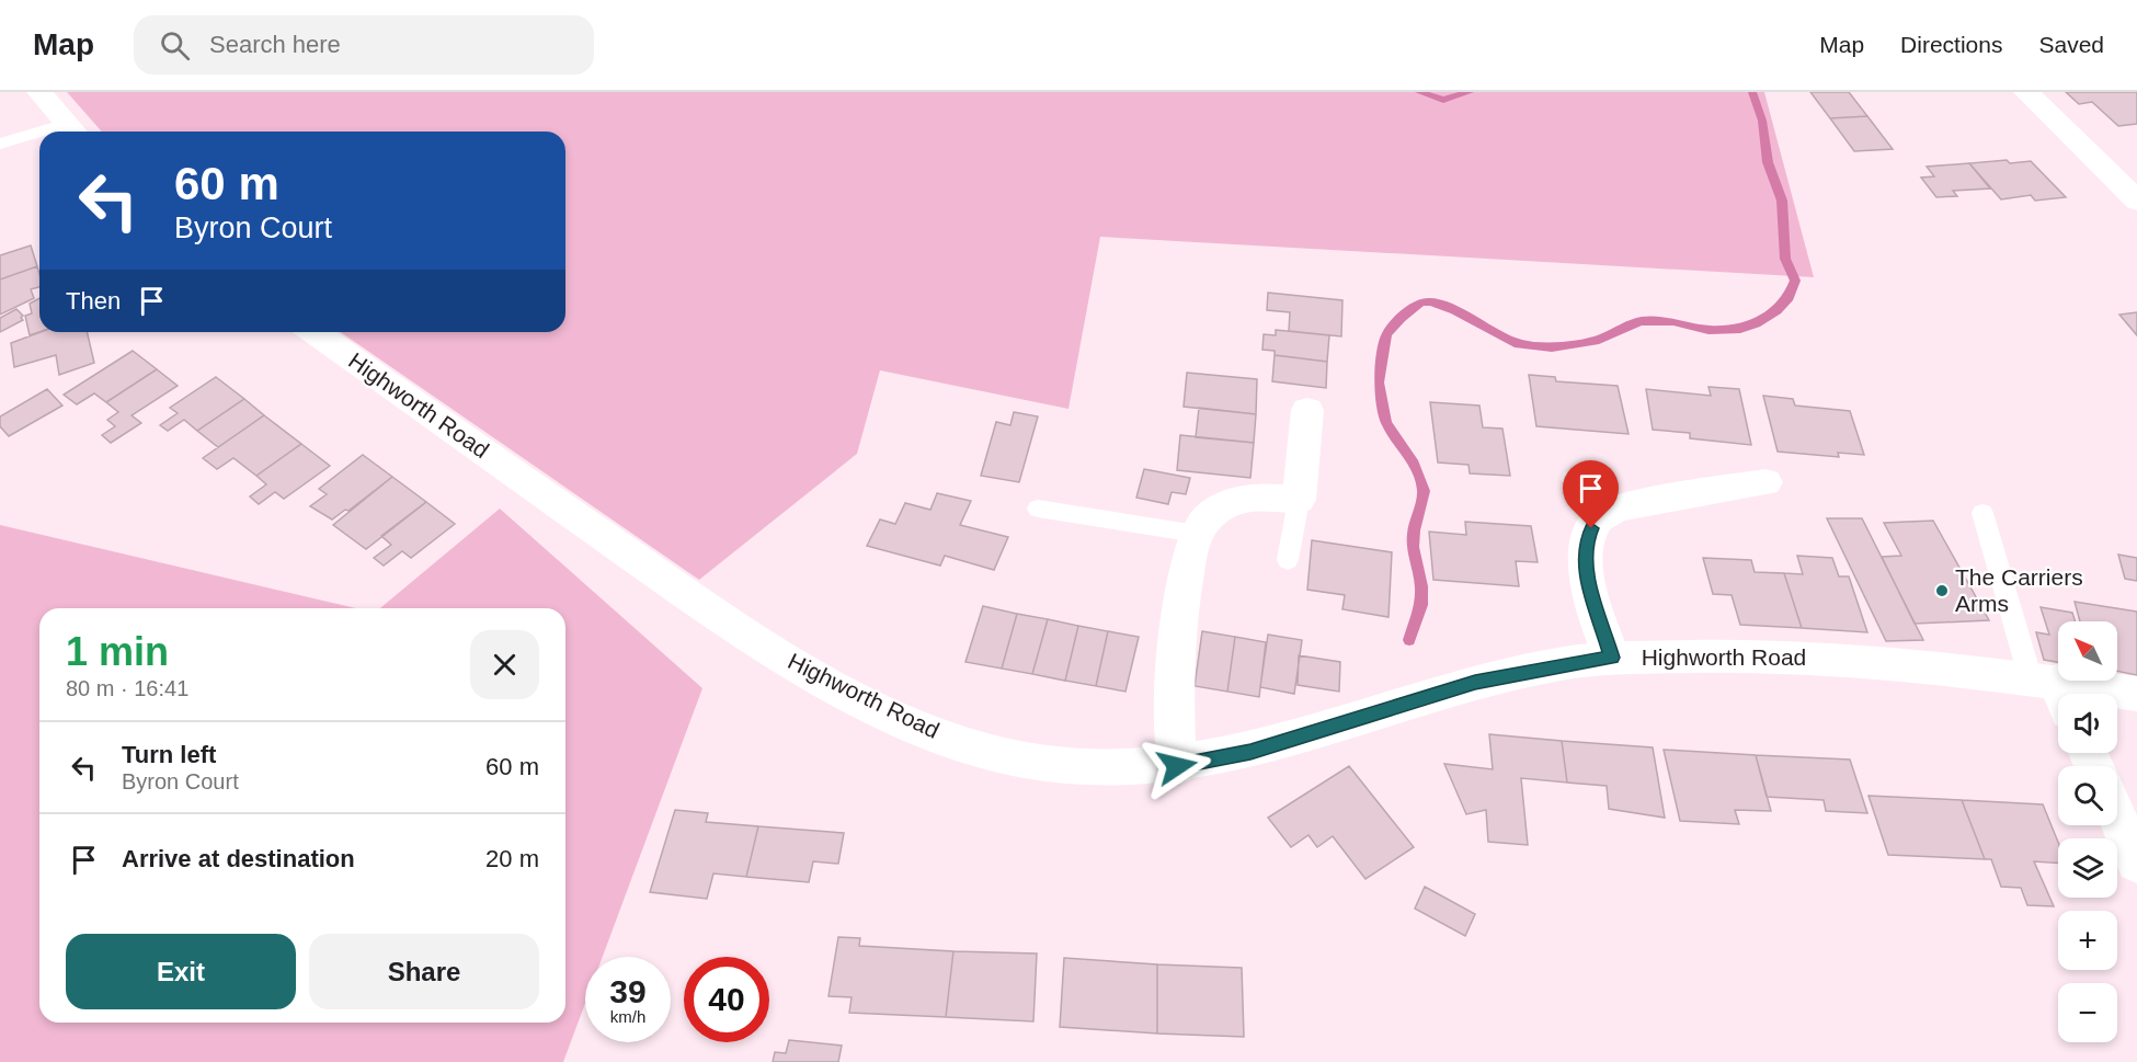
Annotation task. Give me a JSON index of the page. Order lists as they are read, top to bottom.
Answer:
{
  "streets": {
    "street": ["Highworth Road"]
  },
  "places": ["The Carriers Arms"],
  "north": "top left",
  "page": {
    "header": "Map",
    "search": "Search here",
    "nav": ["Map", "Directions", "Saved"],
    "turn": ["60 m", "Byron Court"],
    "then": "Then",
    "heading": ["1 min", "80 m · 16:41"],
    "map_buttons": ["+", "−"],
    "list": [
      {
        "name": "Turn left",
        "note": "Byron Court",
        "value": "60 m"
      },
      {
        "name": "Arrive at destination",
        "value": "20 m"
      }
    ],
    "buttons": ["Exit", "Share"],
    "speed": "39 km/h",
    "limit": "40"
  }
}
